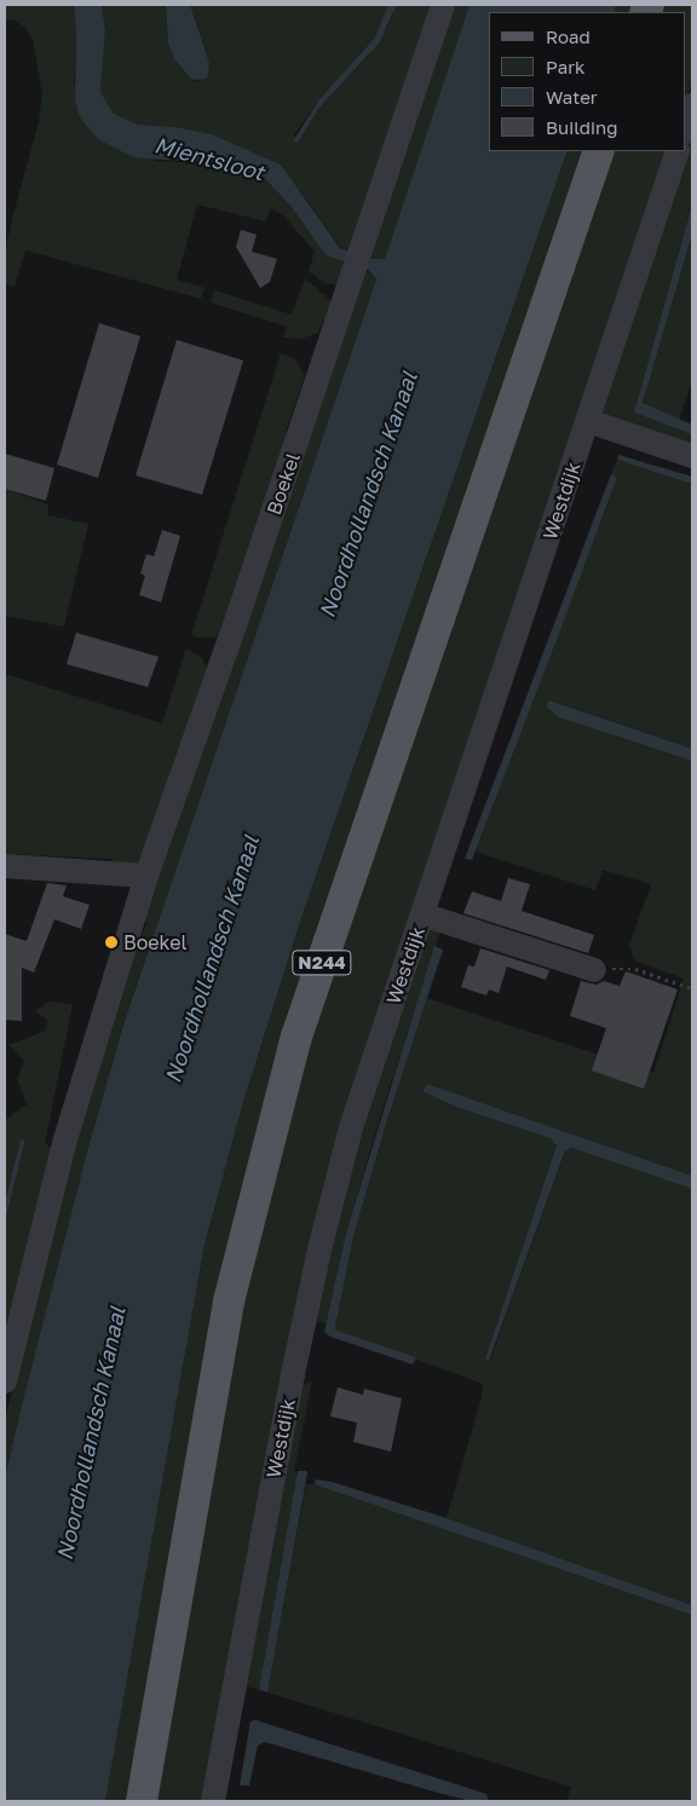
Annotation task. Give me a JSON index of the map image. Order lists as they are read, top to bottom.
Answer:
{
  "streets": {
    "main road": ["N244"],
    "street": ["Boekel", "Westdijk"]
  },
  "water": ["Mientsloot", "Noordhollandsch Kanaal"],
  "places": ["Boekel"],
  "legend": [
    "Road",
    "Park",
    "Water",
    "Building"
  ]
}
